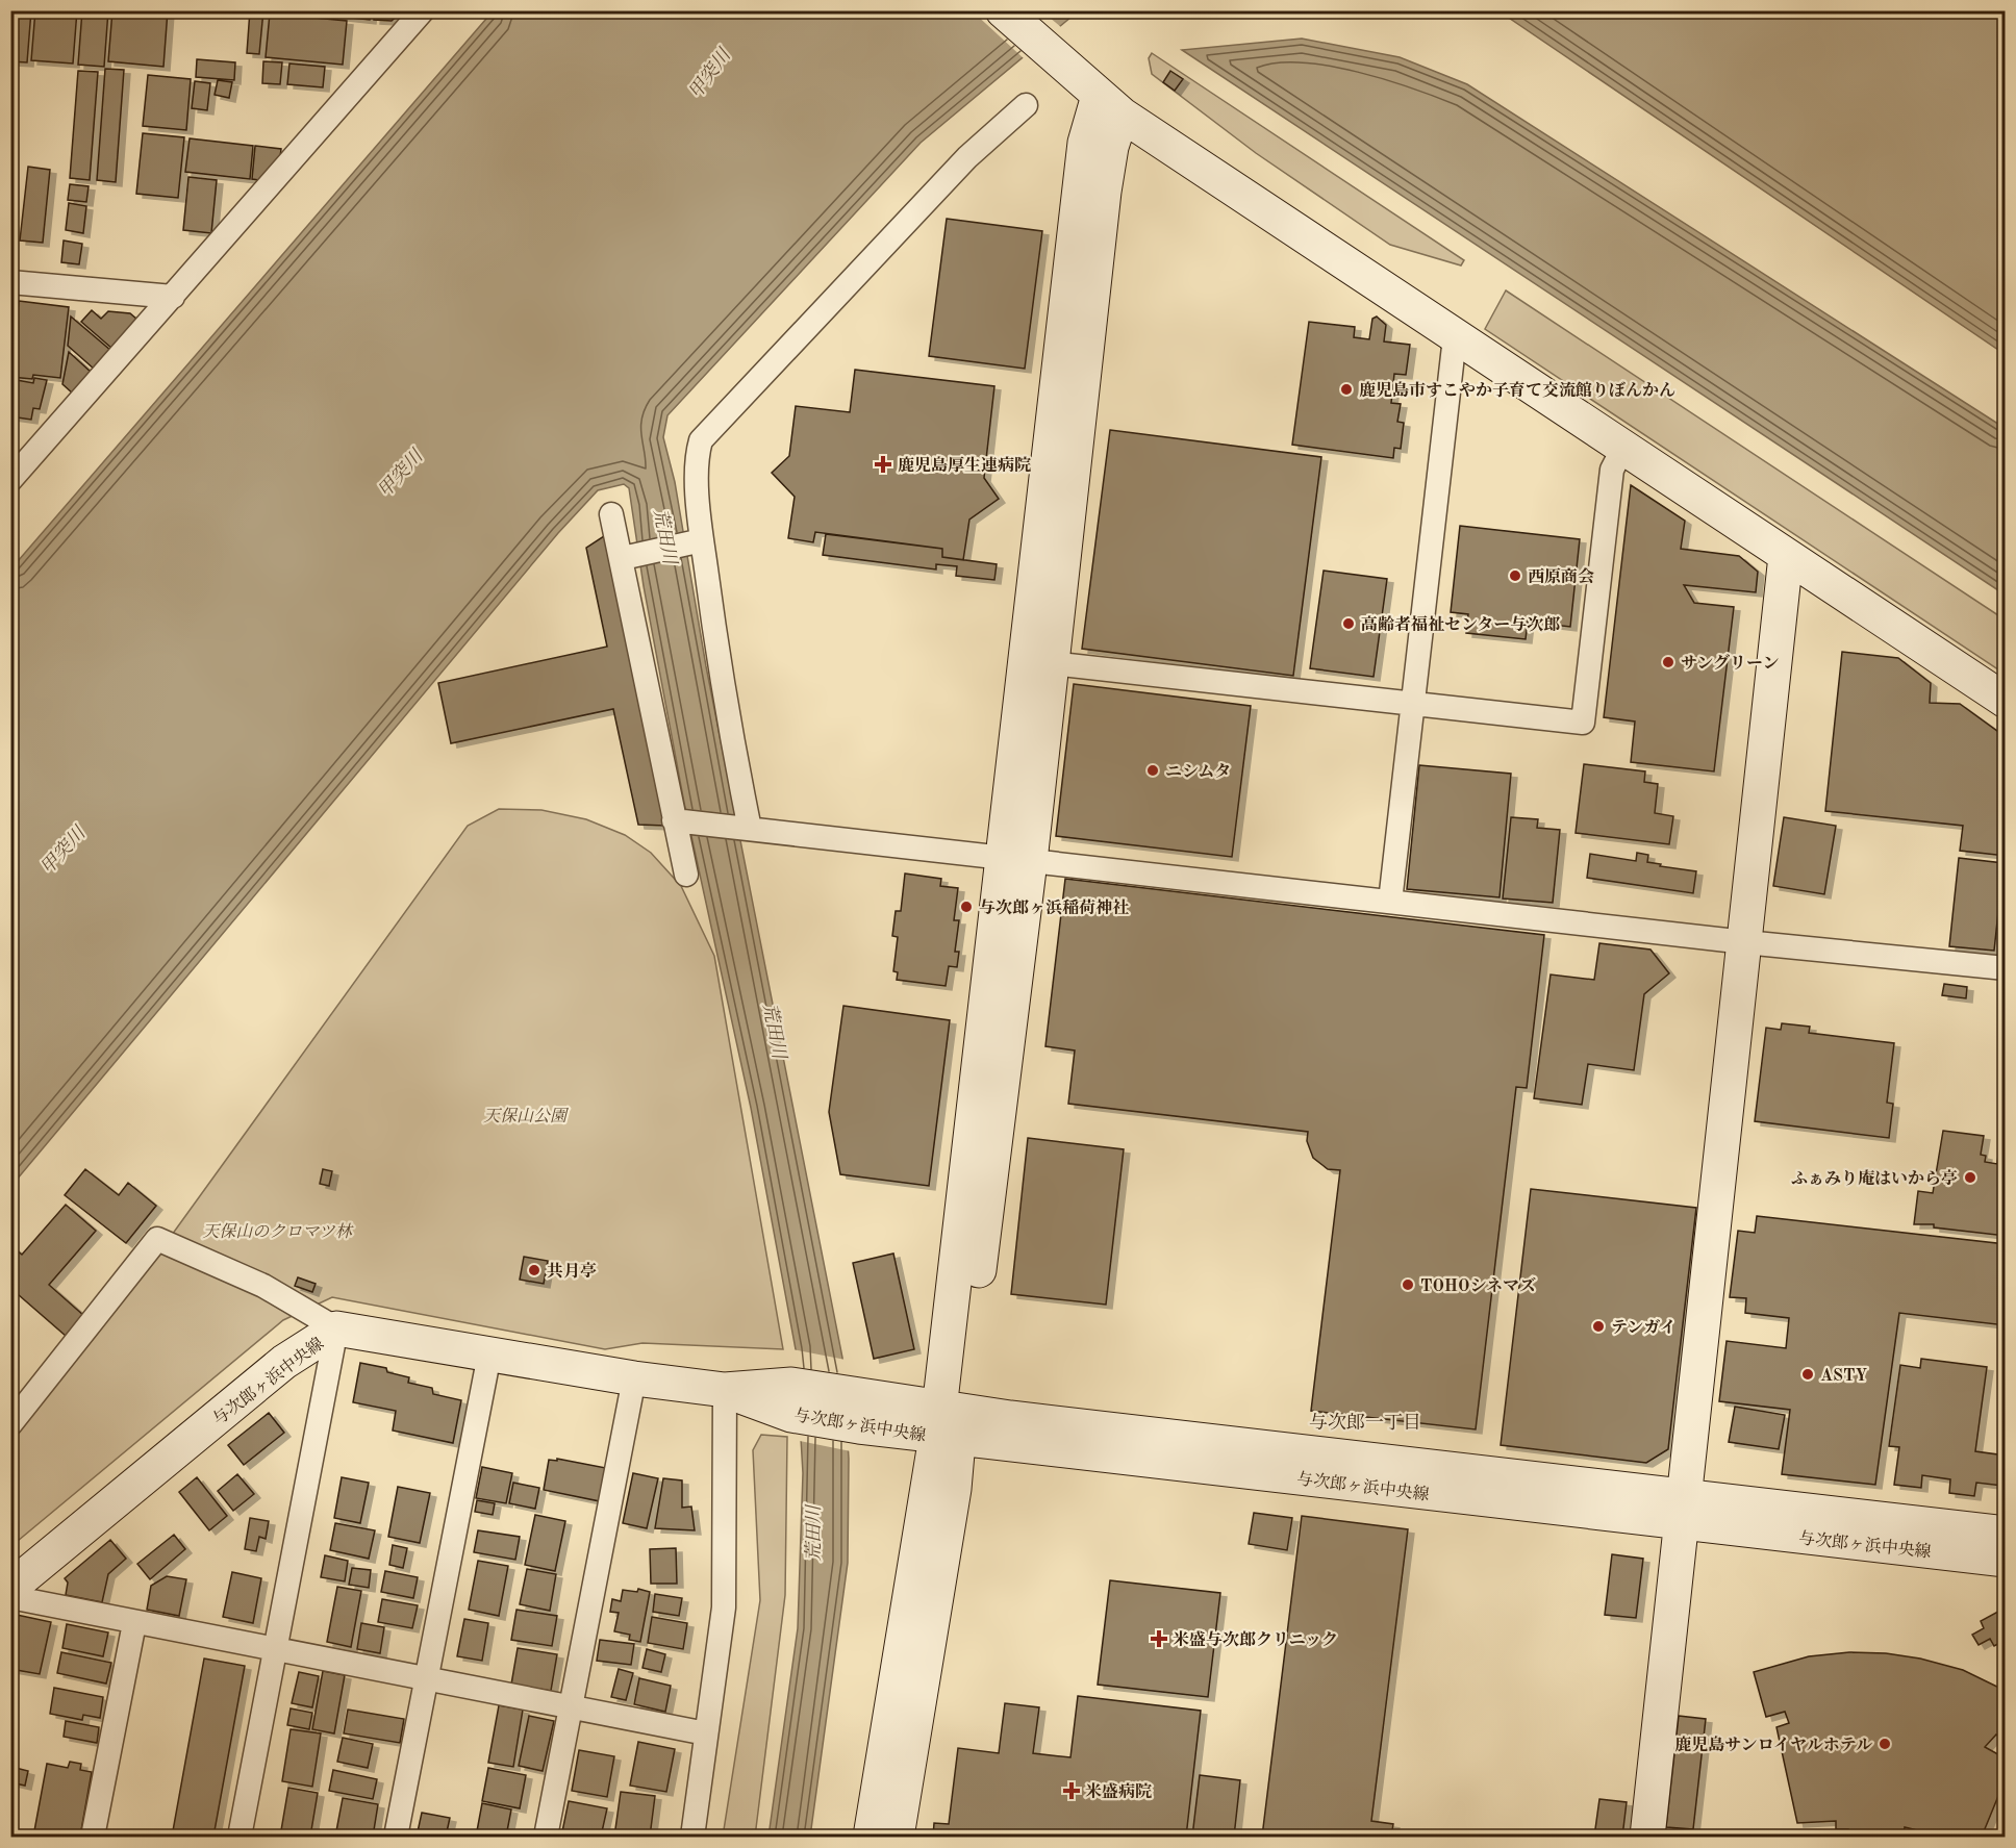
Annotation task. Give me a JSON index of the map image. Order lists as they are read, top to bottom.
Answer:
{
  "streets": {
    "street": ["与次郎ヶ浜中央線"]
  },
  "districts": ["与次郎一丁目"],
  "water": ["甲突川", "荒田川"],
  "parks": ["天保山公園", "天保山のクロマツ林"],
  "places": {
    "other": [
      "鹿児島市すこやか子育て交流館りぼんかん",
      "西原商会",
      "高齢者福祉センター与次郎",
      "サングリーン",
      "ニシムタ",
      "与次郎ヶ浜稲荷神社",
      "ふぁみり庵はいから亭",
      "共月亭",
      "TOHOシネマズ",
      "テンガイ",
      "ASTY",
      "鹿児島サンロイヤルホテル"
    ],
    "health": ["鹿児島厚生連病院", "米盛与次郎クリニック", "米盛病院"]
  }
}
